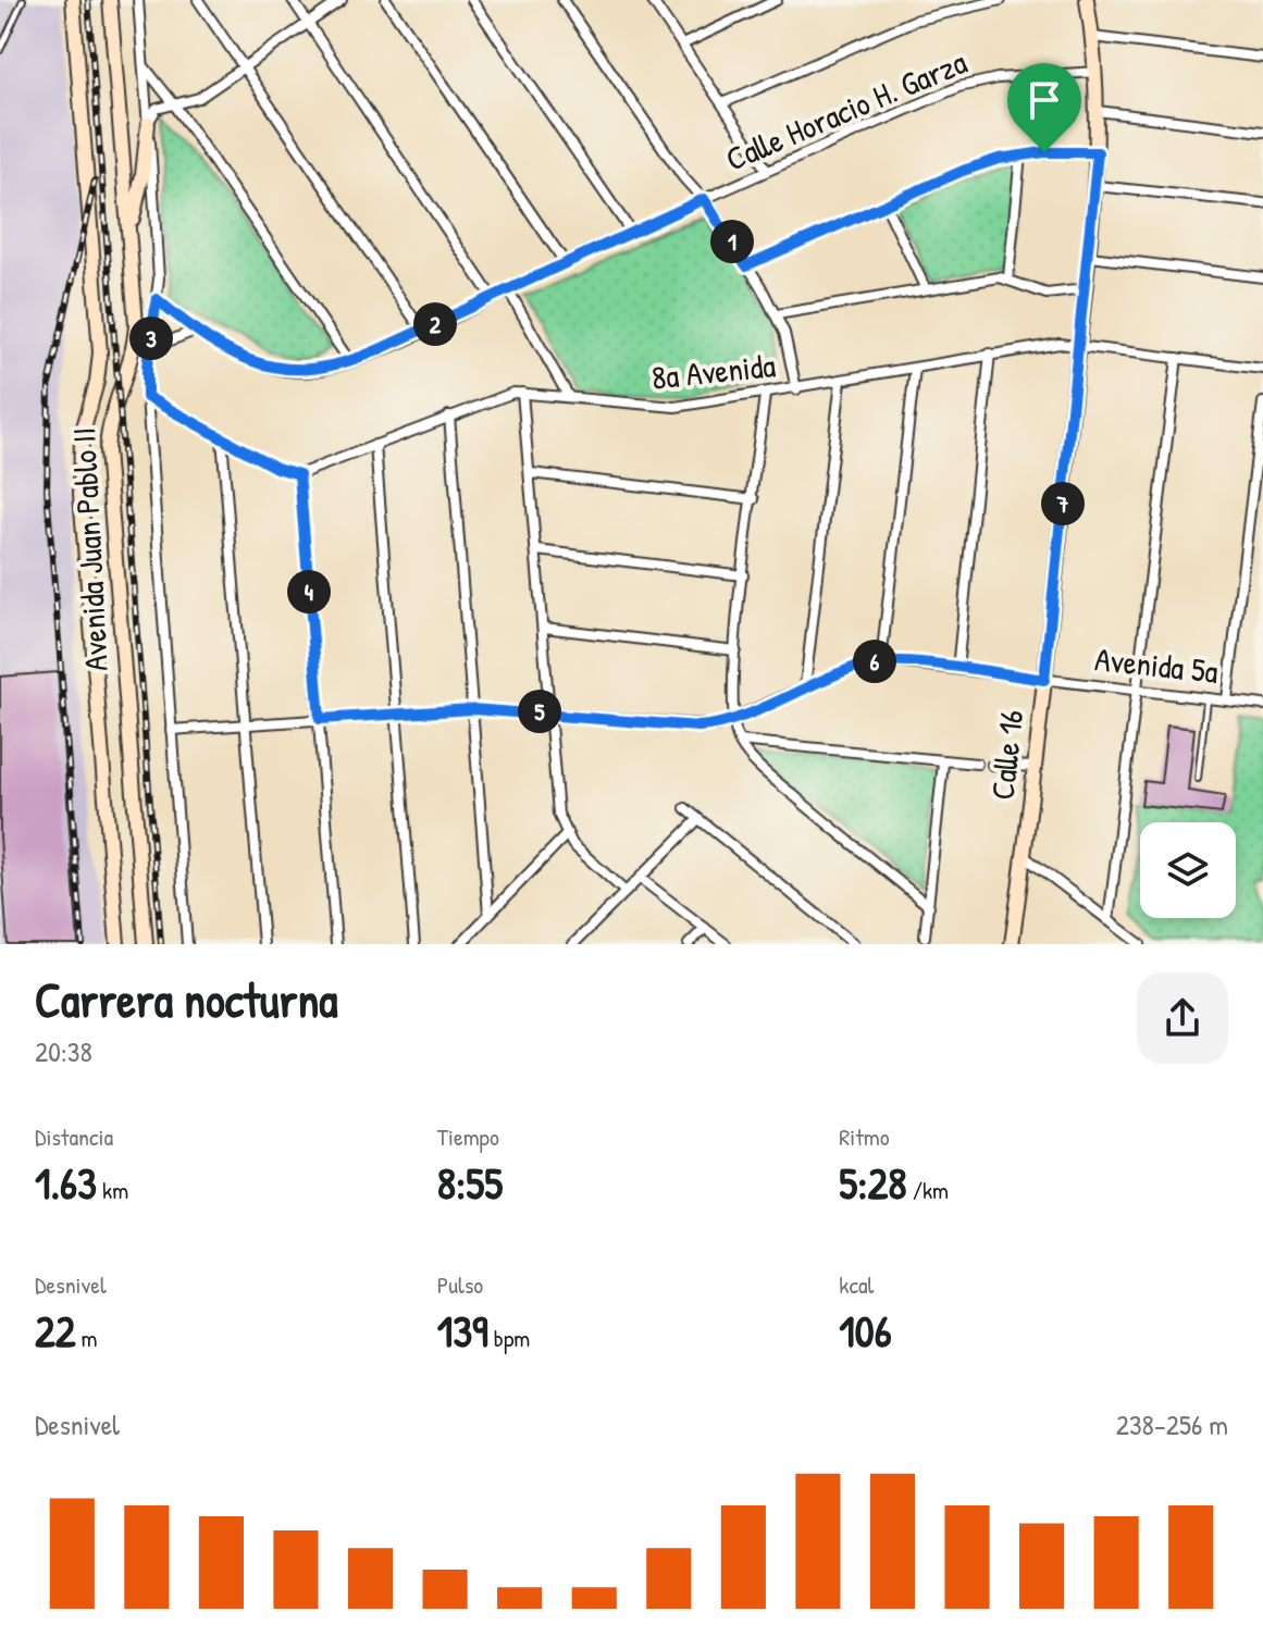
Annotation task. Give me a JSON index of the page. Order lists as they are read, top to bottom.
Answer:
{
  "streets": {
    "main road": ["Avenida Juan Pablo II", "Calle 16"],
    "street": ["Calle Horacio H. Garza", "8a Avenida", "Avenida 5a"]
  },
  "crossings": [
    ["Calle Horacio H. Garza", "Calle 16"],
    ["8a Avenida", "Calle 16"],
    ["Avenida 5a", "Calle 16"]
  ],
  "page": {
    "pins": [
      "1",
      "2",
      "3",
      "7",
      "4",
      "6",
      "5"
    ],
    "heading": ["Carrera nocturna", "20:38"],
    "stats": [
      ["Distancia", "1.63 km"],
      ["Tiempo", "8:55"],
      ["Ritmo", "5:28 /km"],
      ["Desnivel", "22 m"],
      ["Pulso", "139 bpm"],
      ["kcal", "106"]
    ],
    "chart": ["Desnivel", "238–256 m"]
  }
}
